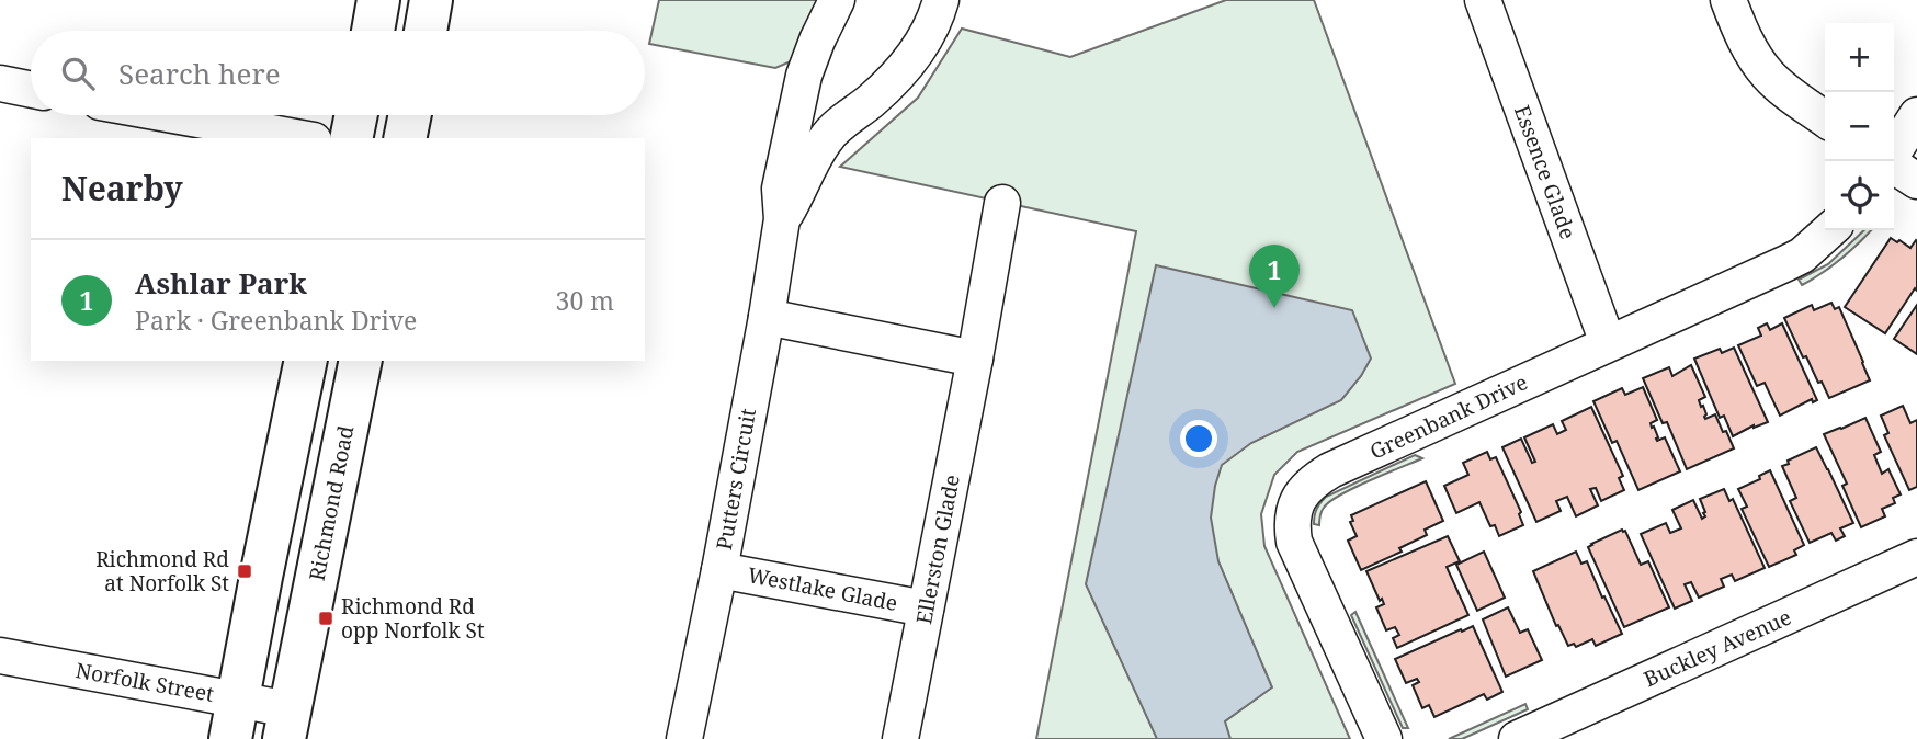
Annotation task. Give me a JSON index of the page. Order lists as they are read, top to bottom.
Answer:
{
  "streets": {
    "main road": ["Richmond Road"],
    "street": [
      "Essence Glade",
      "Greenbank Drive",
      "Putters Circuit",
      "Ellerston Glade",
      "Westlake Glade",
      "Buckley Avenue",
      "Norfolk Street"
    ]
  },
  "crossings": [
    ["Essence Glade", "Greenbank Drive"],
    ["Putters Circuit", "Westlake Glade"],
    ["Richmond Road", "Norfolk Street"],
    ["Ellerston Glade", "Westlake Glade"]
  ],
  "places": {
    "transit": ["Richmond Rd at Norfolk St", "Richmond Rd opp Norfolk St"]
  },
  "page": {
    "map_buttons": ["+", "−"],
    "search": "Search here",
    "heading": "Nearby",
    "list": [
      {
        "mark": "1",
        "name": "Ashlar Park",
        "note": "Park · Greenbank Drive",
        "value": "30 m"
      }
    ],
    "pins": "1"
  }
}
